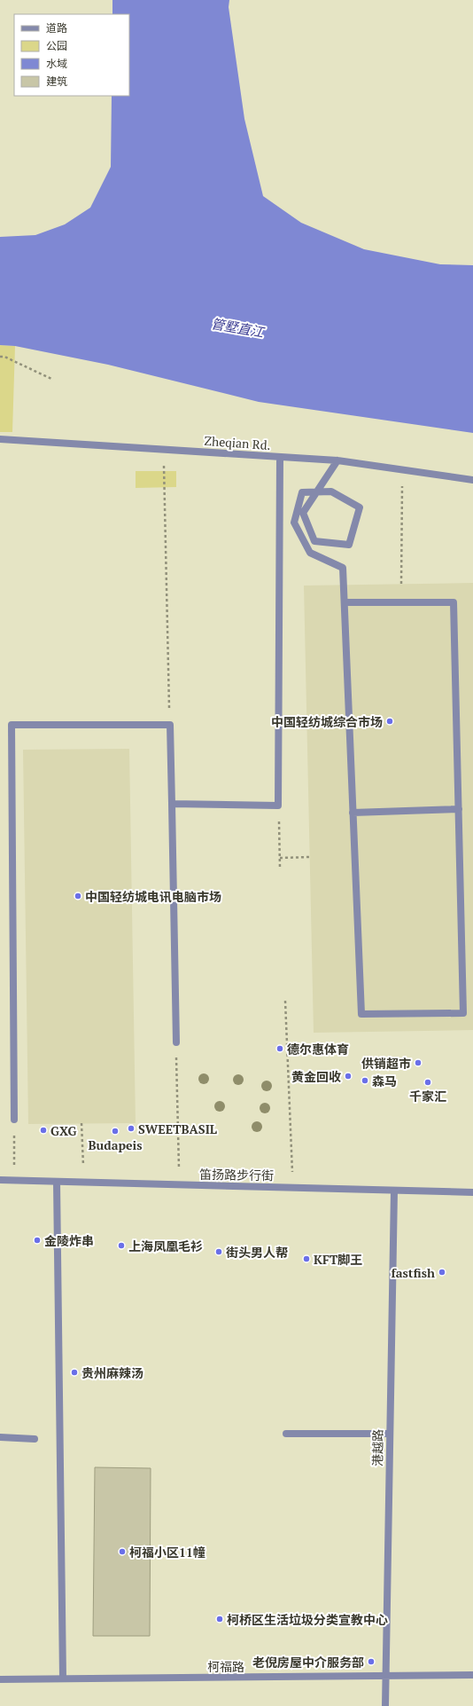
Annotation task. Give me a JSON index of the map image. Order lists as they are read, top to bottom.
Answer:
{
  "streets": {
    "street": [
      "Zheqian Rd.",
      "笛扬路步行街",
      "港越路",
      "柯福路"
    ]
  },
  "crossings": [
    ["笛扬路步行街", "港越路"],
    ["港越路", "柯福路"]
  ],
  "water": ["管墅直江"],
  "places": [
    "中国轻纺城综合市场",
    "中国轻纺城电讯电脑市场",
    "德尔惠体育",
    "供销超市",
    "黄金回收",
    "森马",
    "千家汇",
    "SWEETBASIL",
    "GXG",
    "Budapeis",
    "金陵炸串",
    "上海凤凰毛衫",
    "街头男人帮",
    "KFT脚王",
    "fastfish",
    "贵州麻辣汤",
    "柯福小区11幢",
    "柯桥区生活垃圾分类宣教中心",
    "老倪房屋中介服务部"
  ],
  "legend": [
    "道路",
    "公园",
    "水域",
    "建筑"
  ]
}
